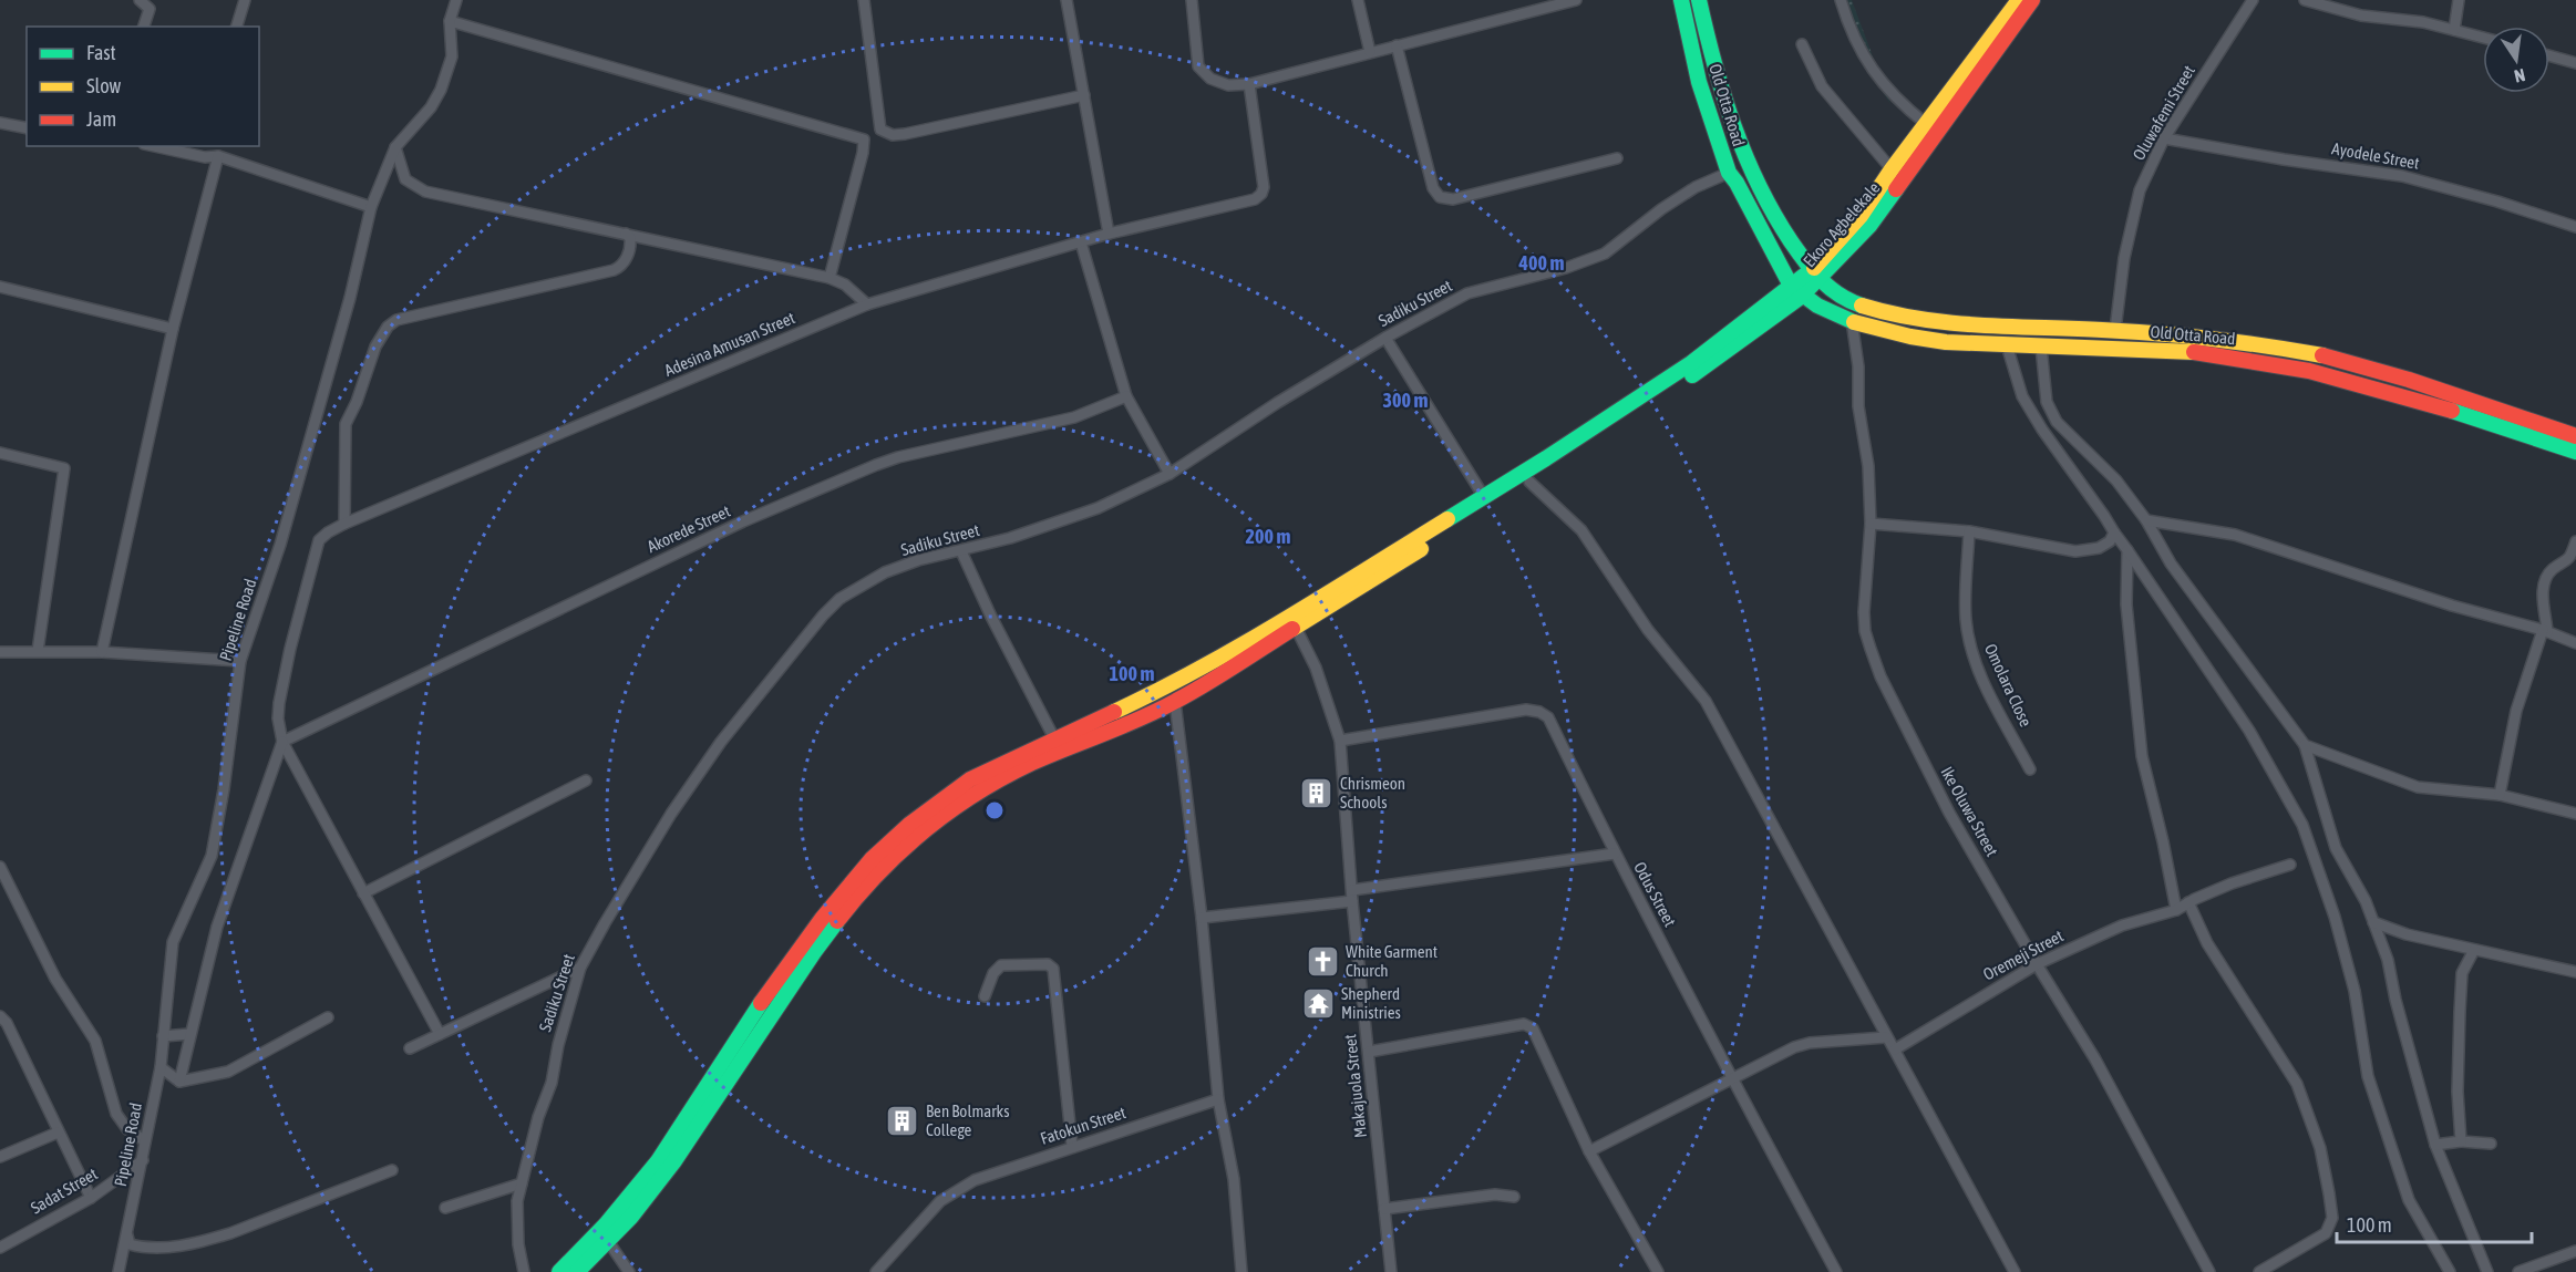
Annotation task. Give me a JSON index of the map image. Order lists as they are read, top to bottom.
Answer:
{
  "streets": {
    "main road": ["Old Otta Road", "Ekoro Agbelekale"],
    "street": [
      "Oluwafemi Street",
      "Ayodele Street",
      "Sadiku Street",
      "Adesina Amusan Street",
      "Akorede Street",
      "Pipeline Road",
      "Omolara Close",
      "Ike Oluwa Street",
      "Odus Street",
      "Oremeji Street",
      "Makajuola Street",
      "Fatokun Street",
      "Sadat Street"
    ]
  },
  "crossings": [
    ["Old Otta Road", "Oluwafemi Street"],
    ["Old Otta Road", "Ekoro Agbelekale"],
    ["Old Otta Road", "Sadiku Street"],
    ["Old Otta Road", "Ike Oluwa Street"],
    ["Oluwafemi Street", "Ayodele Street"],
    ["Adesina Amusan Street", "Akorede Street"],
    ["Pipeline Road", "Sadat Street"],
    ["Ike Oluwa Street", "Oremeji Street"],
    ["Odus Street", "Makajuola Street"]
  ],
  "places": {
    "building": ["Chrismeon Schools", "Ben Bolmarks College"],
    "church": ["White Garment Church"],
    "temple": ["Shepherd Ministries"]
  },
  "legend": ["Fast", "Slow", "Jam"],
  "scale_bar": "100 m",
  "north": "bottom",
  "rings": [
    "400 m",
    "300 m",
    "200 m",
    "100 m"
  ]
}
